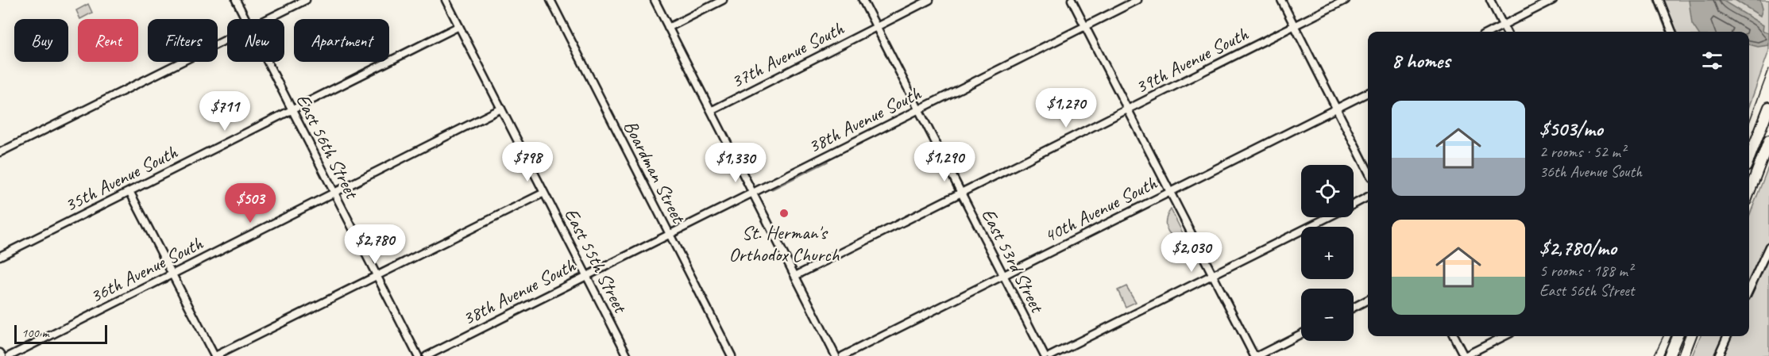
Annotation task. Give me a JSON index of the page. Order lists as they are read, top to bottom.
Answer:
{
  "streets": {
    "street": [
      "37th Avenue South",
      "39th Avenue South",
      "38th Avenue South",
      "East 56th Street",
      "Boardman Street",
      "35th Avenue South",
      "40th Avenue South",
      "East 55th Street",
      "East 53rd Street",
      "36th Avenue South"
    ]
  },
  "crossings": [
    ["37th Avenue South", "East 53rd Street"],
    ["39th Avenue South", "East 53rd Street"],
    ["38th Avenue South", "Boardman Street"],
    ["38th Avenue South", "East 55th Street"],
    ["38th Avenue South", "East 53rd Street"],
    ["East 56th Street", "35th Avenue South"],
    ["East 56th Street", "36th Avenue South"],
    ["35th Avenue South", "East 55th Street"],
    ["40th Avenue South", "East 53rd Street"],
    ["East 55th Street", "36th Avenue South"]
  ],
  "places": ["St. Herman's Orthodox Church"],
  "scale_bar": "100 m",
  "page": {
    "chip": [
      "Buy",
      "Rent",
      "Filters",
      "New",
      "Apartment"
    ],
    "heading": "8 homes",
    "price": [
      "$1,270",
      "$711",
      "$798",
      "$1,290",
      "$1,330",
      "$503",
      "$2,780",
      "$2,030"
    ],
    "list": [
      {
        "name": "$503/mo",
        "note": "2 rooms · 52 m² · 36th Avenue South"
      },
      {
        "name": "$2,780/mo",
        "note": "5 rooms · 188 m² · East 56th Street"
      }
    ],
    "map_buttons": ["+", "−"],
    "scale": "100 m"
  }
}
